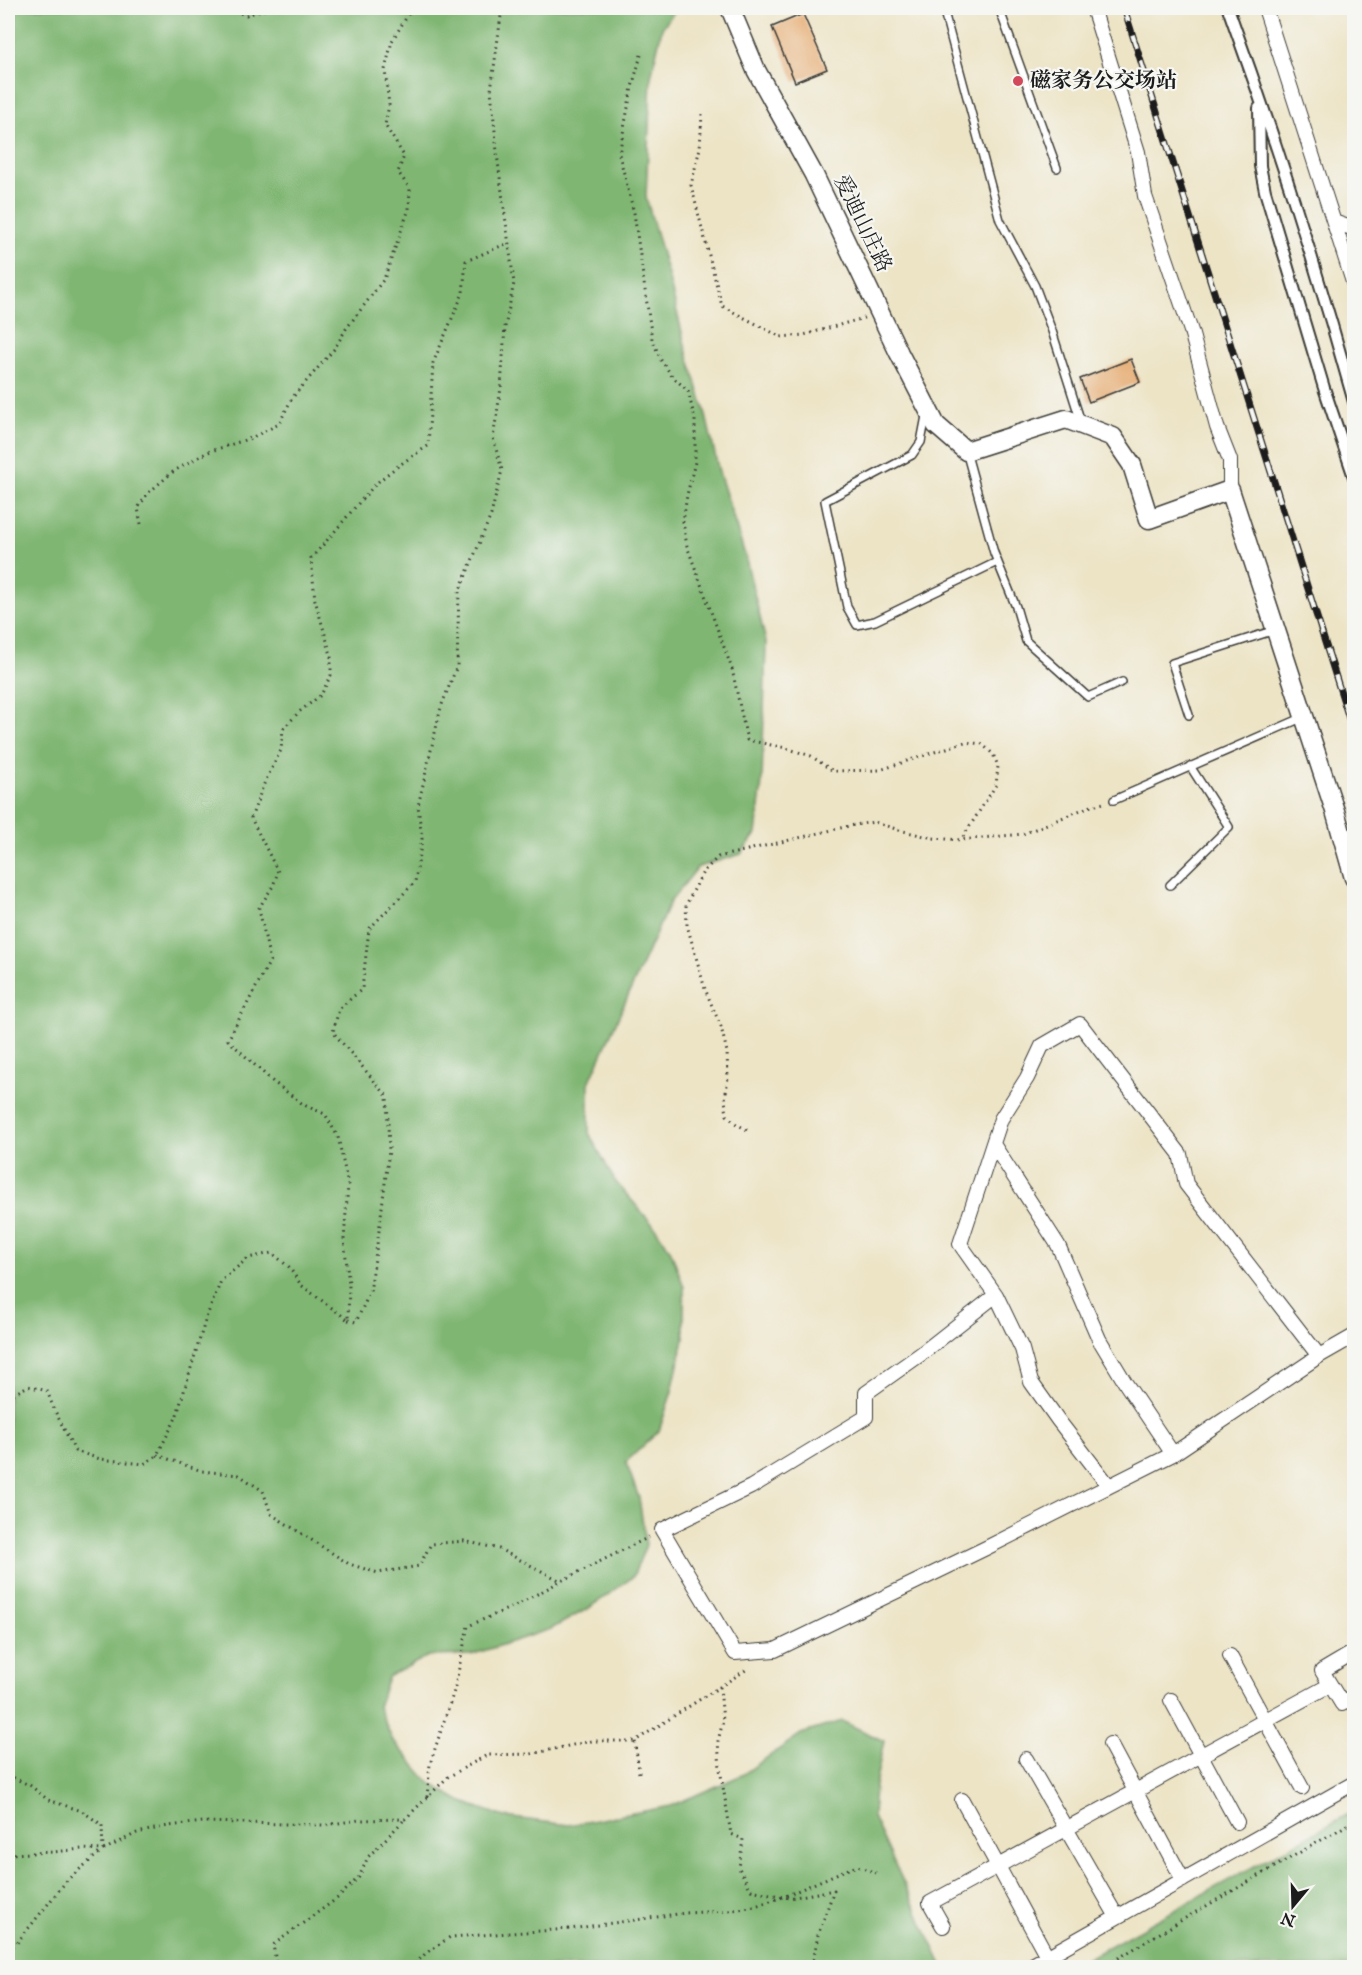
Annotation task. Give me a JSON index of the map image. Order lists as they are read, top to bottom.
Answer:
{
  "streets": {
    "street": ["爱迪山庄路"]
  },
  "places": ["磁家务公交场站"],
  "north": "bottom"
}
